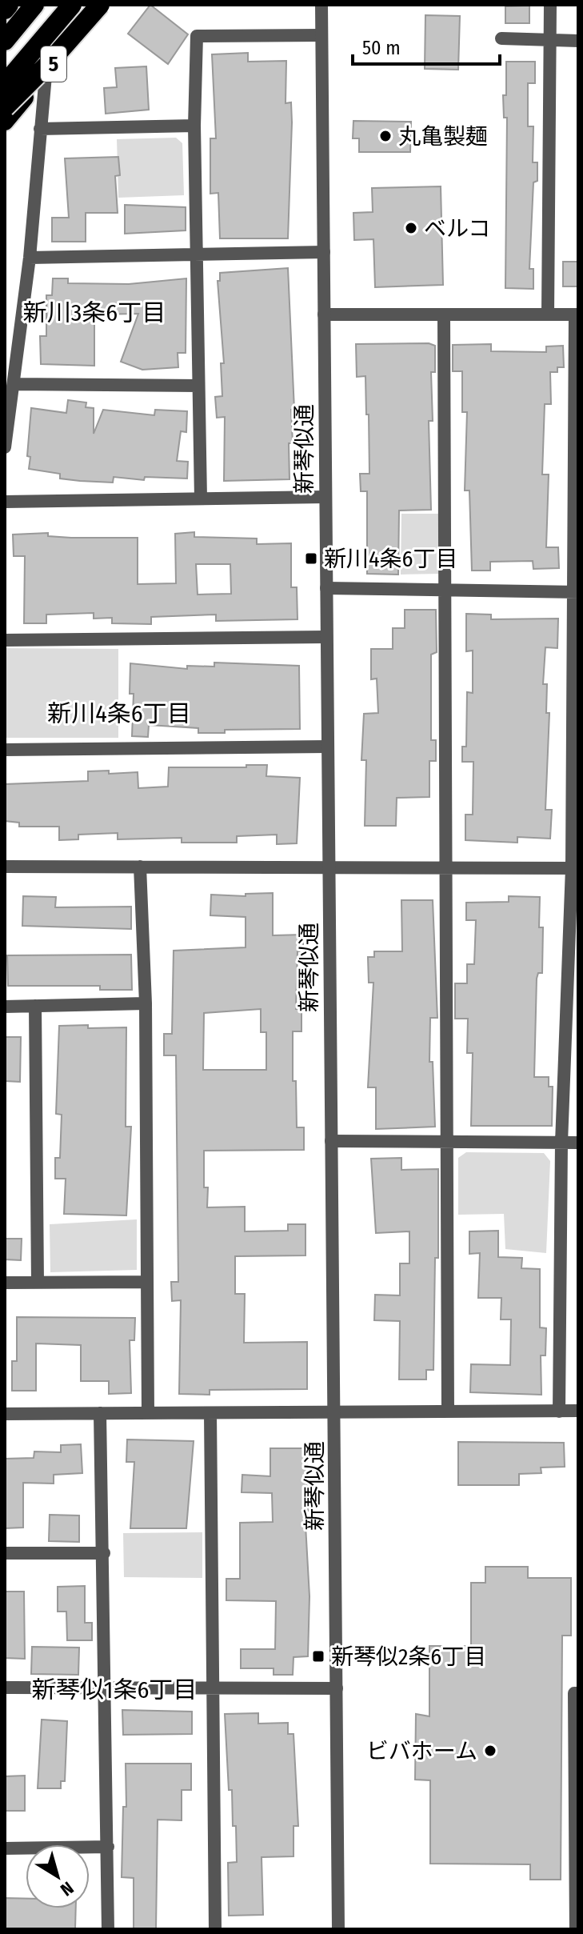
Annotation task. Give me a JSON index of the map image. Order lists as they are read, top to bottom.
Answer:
{
  "streets": {
    "highway": ["5"],
    "street": ["新琴似通"]
  },
  "districts": ["新川3条6丁目", "新川4条6丁目", "新琴似1条6丁目"],
  "places": {
    "other": ["丸亀製麺", "ベルコ", "ビバホーム"],
    "transit": ["新川4条6丁目", "新琴似2条6丁目"]
  },
  "scale_bar": "50 m",
  "north": "bottom right"
}
